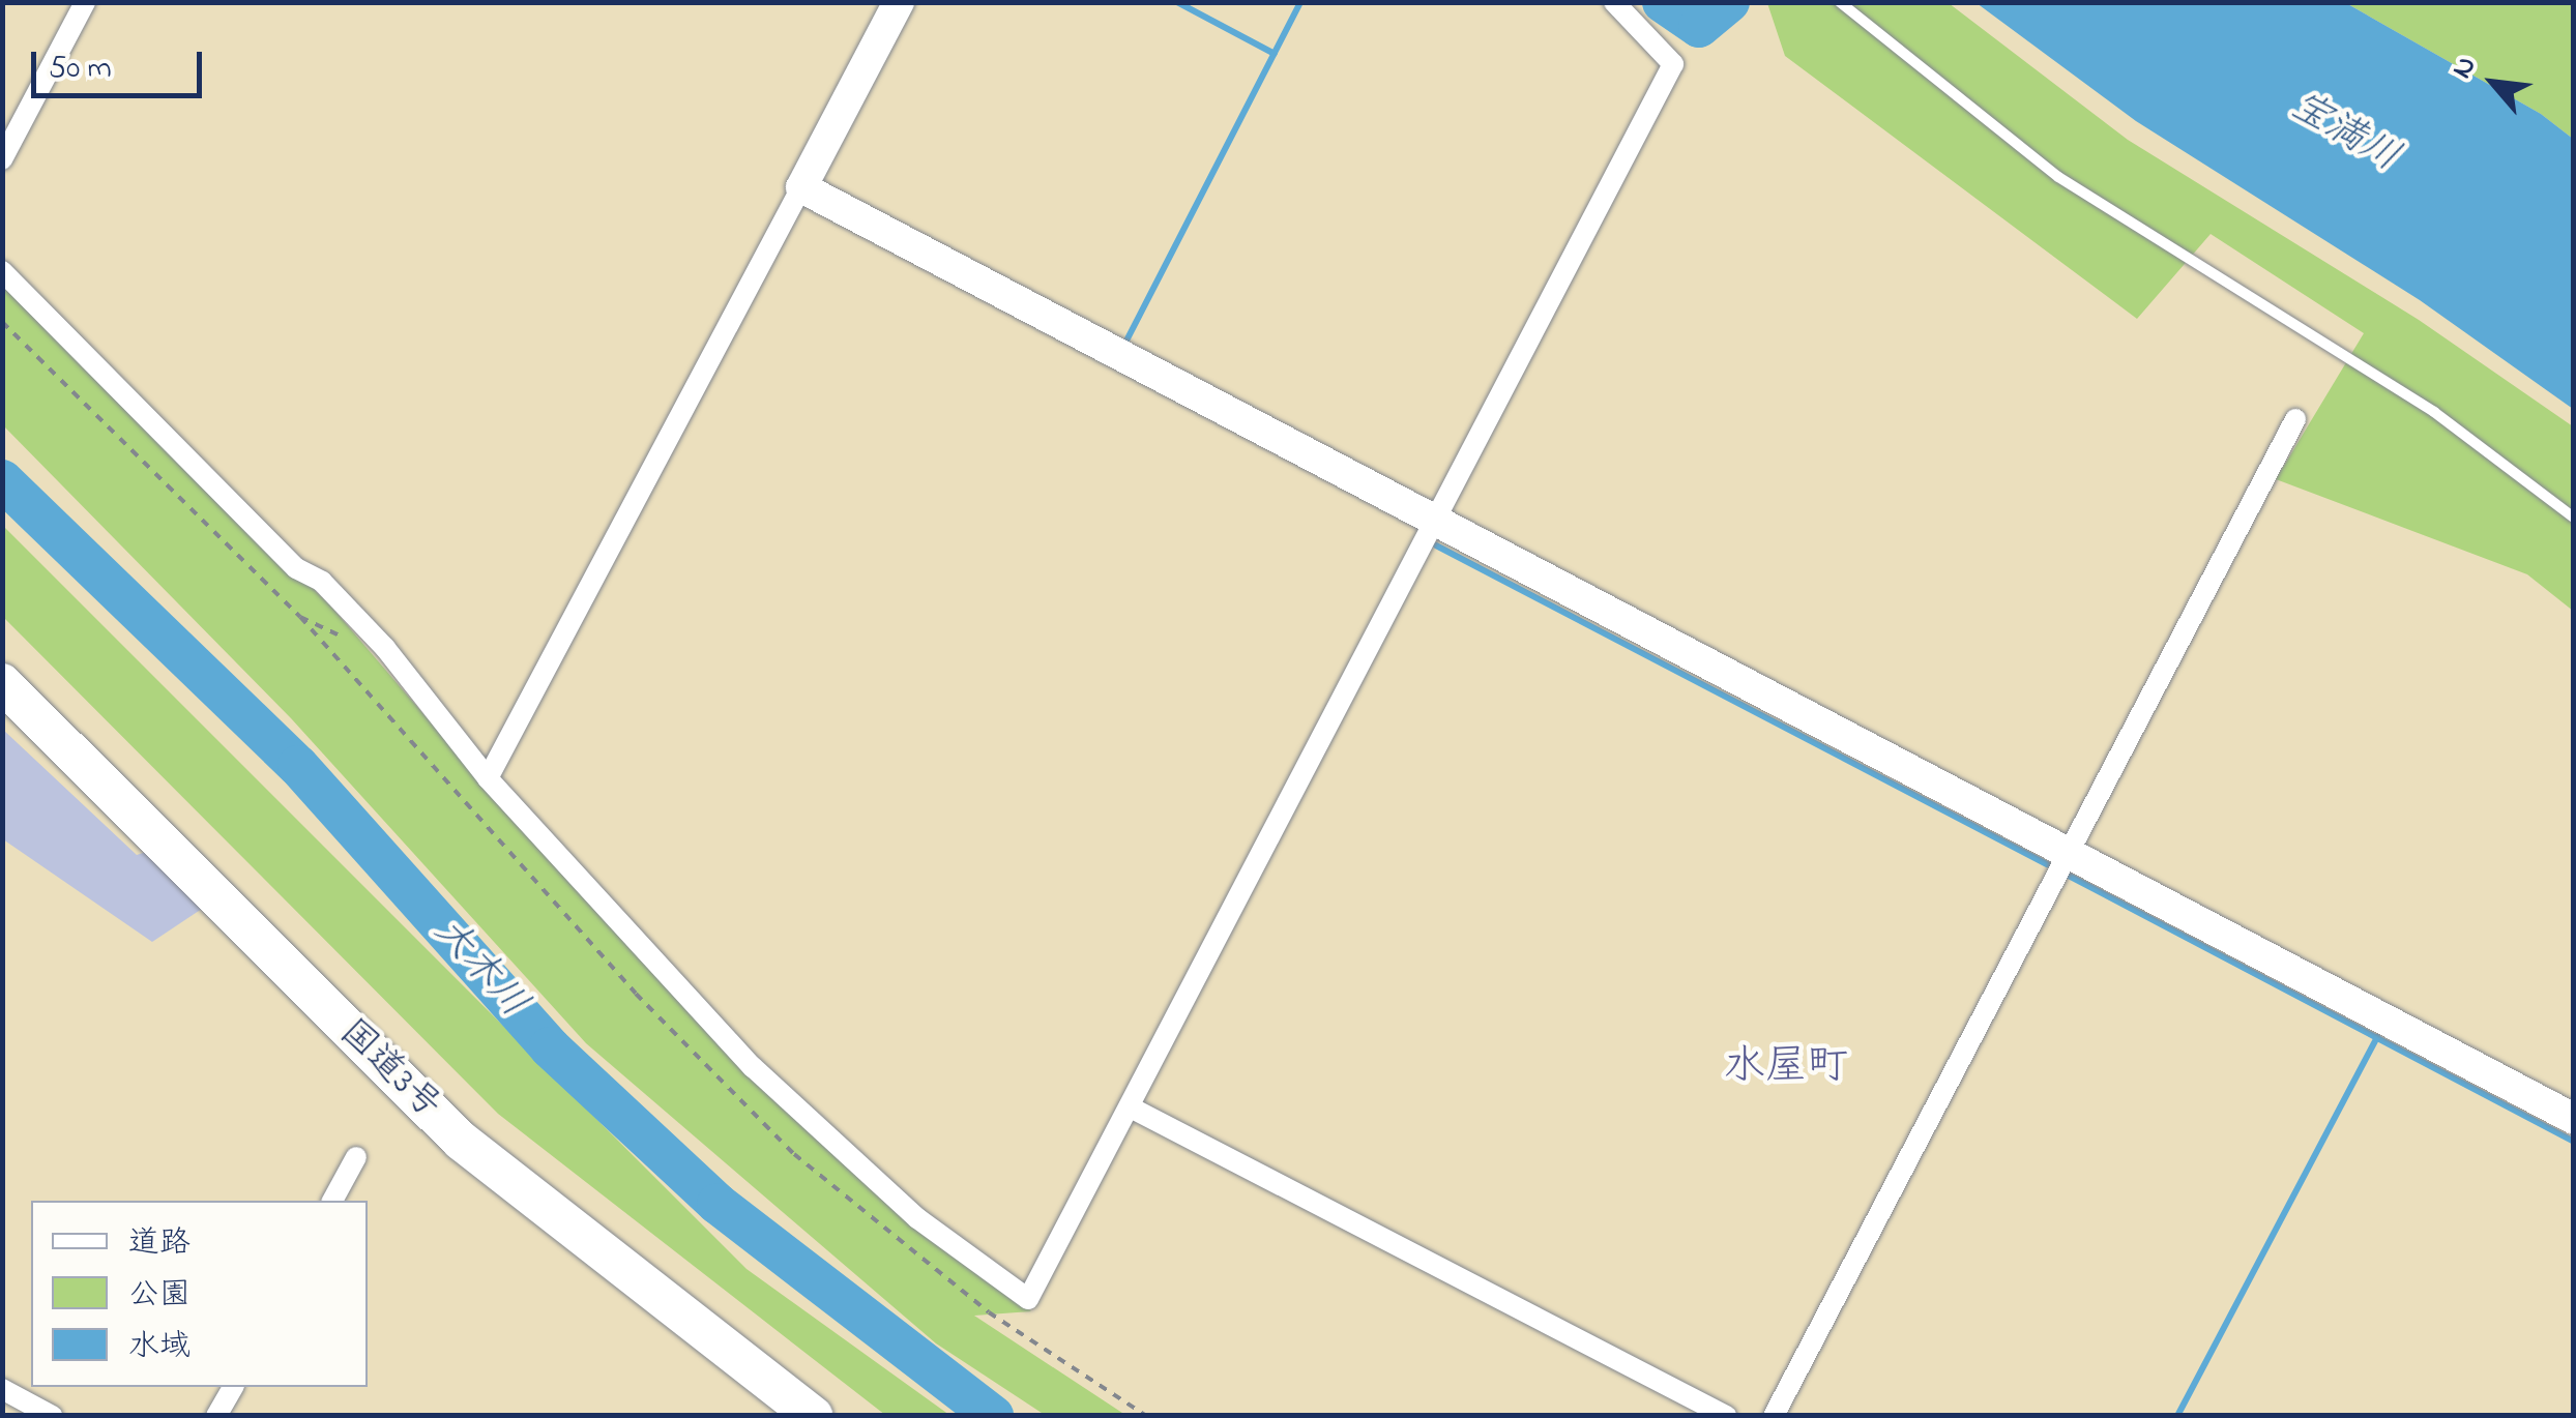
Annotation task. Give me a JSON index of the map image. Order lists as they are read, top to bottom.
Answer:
{
  "streets": {
    "highway": ["国道3号"]
  },
  "districts": ["水屋町"],
  "water": ["宝満川", "大木川"],
  "legend": ["道路", "公園", "水域"],
  "scale_bar": "50 m",
  "north": "top left"
}
